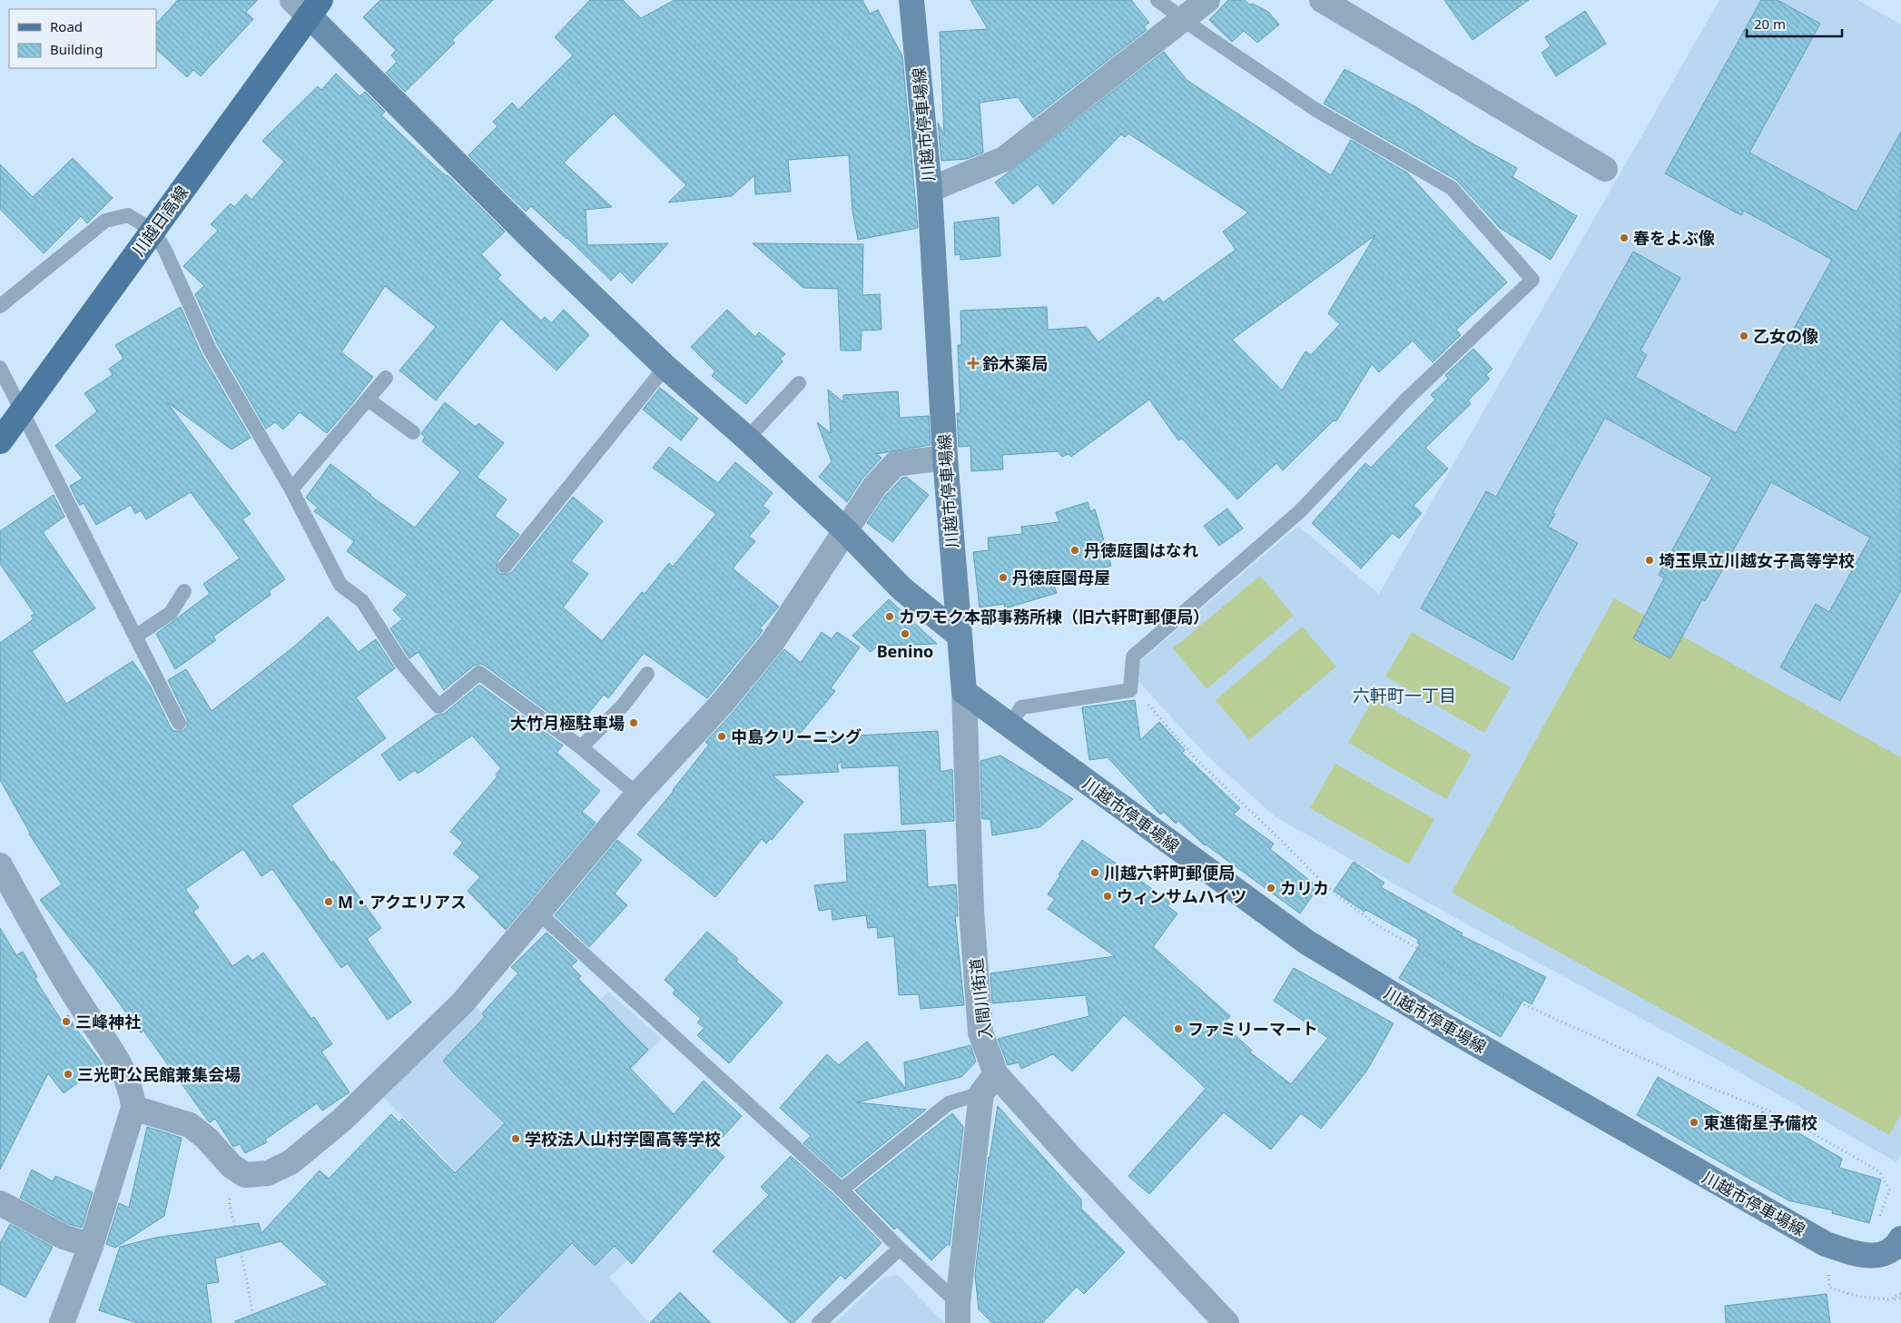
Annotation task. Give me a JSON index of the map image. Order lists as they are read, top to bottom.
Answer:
{
  "streets": {
    "main road": ["川越市停車場線", "川越日高線"],
    "street": ["入間川街道"]
  },
  "crossings": [
    ["川越市停車場線", "入間川街道"]
  ],
  "districts": ["六軒町一丁目"],
  "places": {
    "other": [
      "春をよぶ像",
      "乙女の像",
      "丹徳庭園はなれ",
      "埼玉県立川越女子高等学校",
      "丹徳庭園母屋",
      "カワモク本部事務所棟（旧六軒町郵便局）",
      "Benino",
      "大竹月極駐車場",
      "中島クリーニング",
      "川越六軒町郵便局",
      "カリカ",
      "ウィンサムハイツ",
      "M・アクエリアス",
      "三峰神社",
      "ファミリーマート",
      "三光町公民館兼集会場",
      "東進衛星予備校",
      "学校法人山村学園高等学校"
    ],
    "health": ["鈴木薬局"]
  },
  "legend": ["Road", "Building"],
  "scale_bar": "20 m"
}
